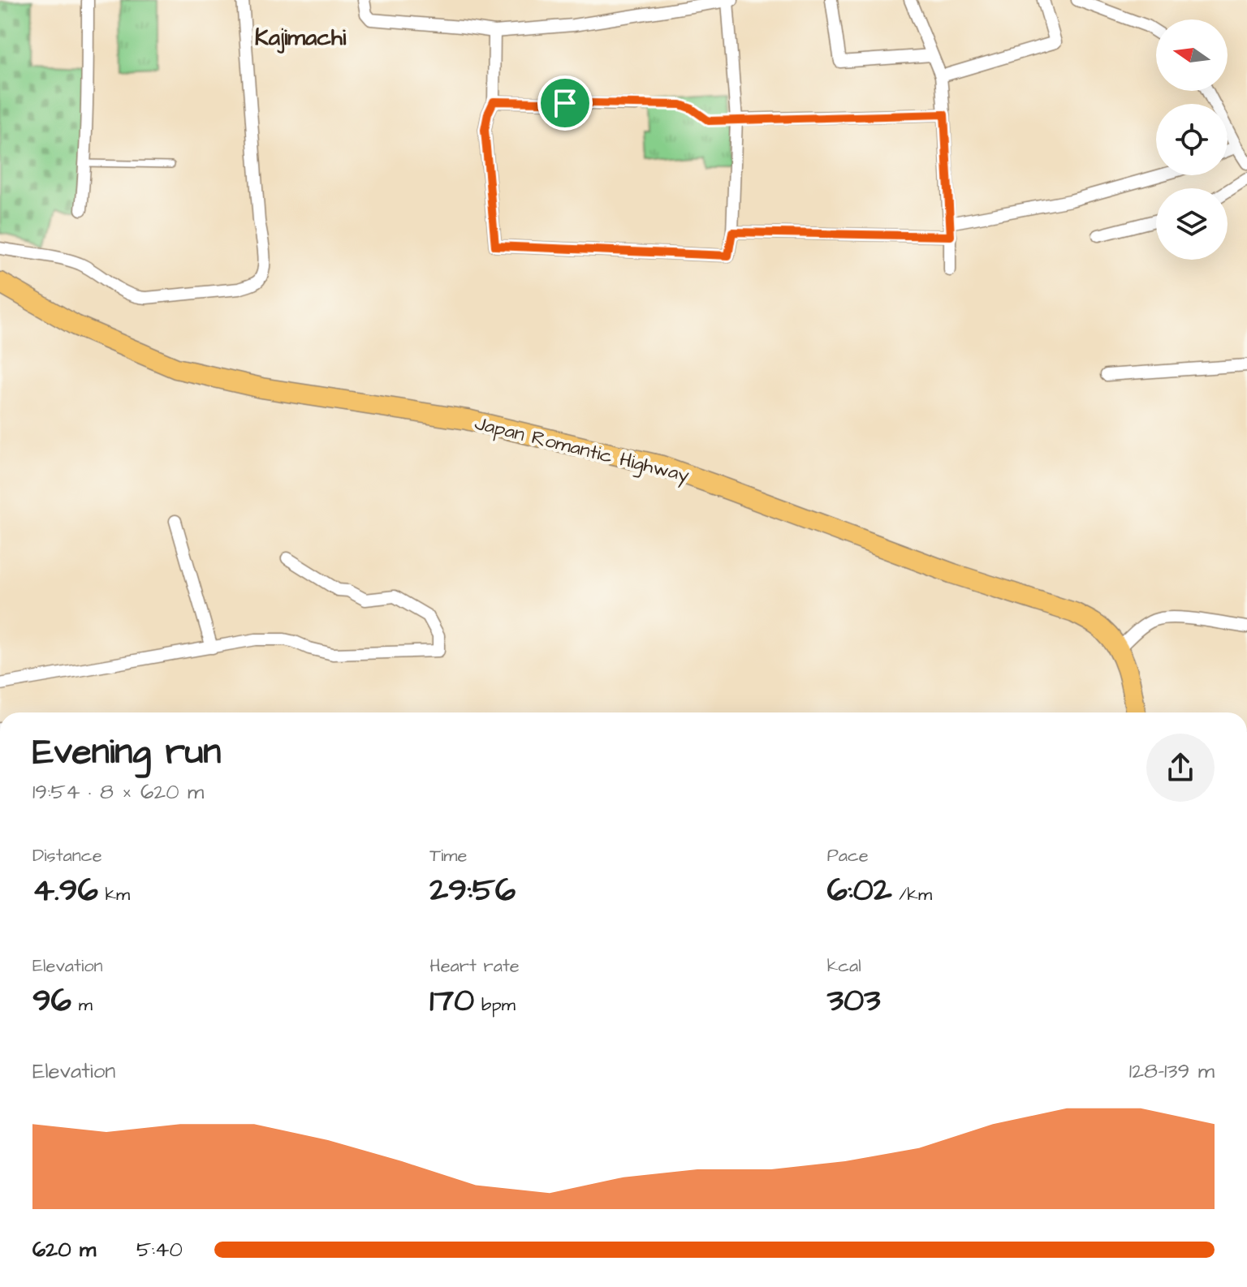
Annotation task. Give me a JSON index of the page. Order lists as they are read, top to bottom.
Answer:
{
  "streets": {
    "highway": ["Japan Romantic Highway"]
  },
  "districts": ["Kajimachi"],
  "north": "left",
  "page": {
    "heading": ["Evening run", "19:54 · 8 × 620 m"],
    "stats": [
      ["Distance", "4.96 km"],
      ["Time", "29:56"],
      ["Pace", "6:02 /km"],
      ["Elevation", "96 m"],
      ["Heart rate", "170 bpm"],
      ["kcal", "303"]
    ],
    "chart": ["Elevation", "128–139 m"],
    "list": [
      {
        "name": "620 m",
        "note": "5:40"
      }
    ]
  }
}
